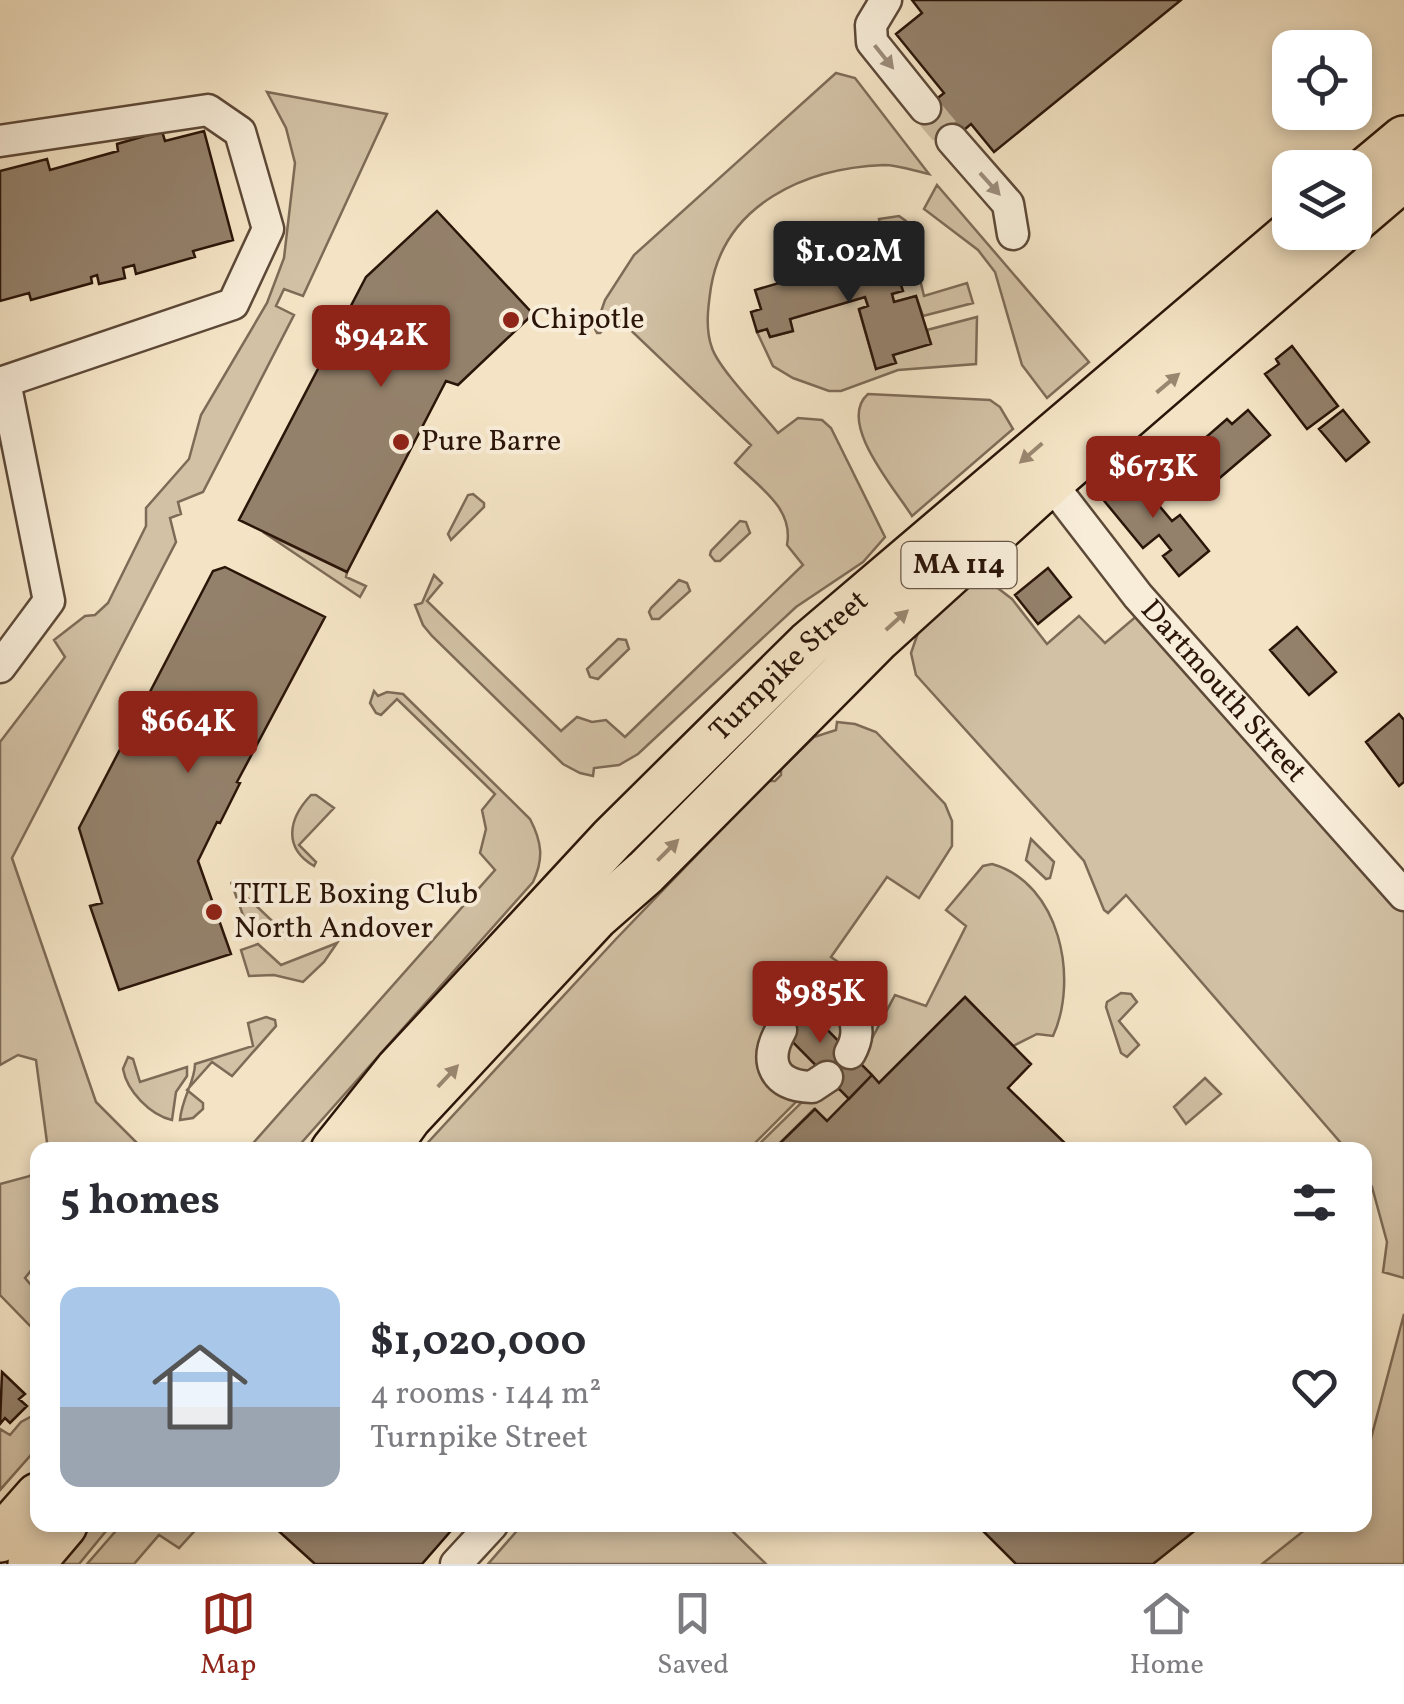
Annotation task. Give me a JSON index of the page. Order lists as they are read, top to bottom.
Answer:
{
  "streets": {
    "highway": ["MA 114", "Turnpike Street"],
    "street": ["Dartmouth Street"]
  },
  "crossings": [
    ["Turnpike Street", "Dartmouth Street"]
  ],
  "places": ["Chipotle", "Pure Barre", "TITLE Boxing Club North Andover"],
  "page": {
    "price": [
      "$1.02M",
      "$942K",
      "$673K",
      "$664K",
      "$985K"
    ],
    "heading": "5 homes",
    "list": [
      {
        "name": "$1,020,000",
        "note": "4 rooms · 144 m² · Turnpike Street"
      }
    ],
    "tabs": ["Map", "Saved", "Home"]
  }
}
